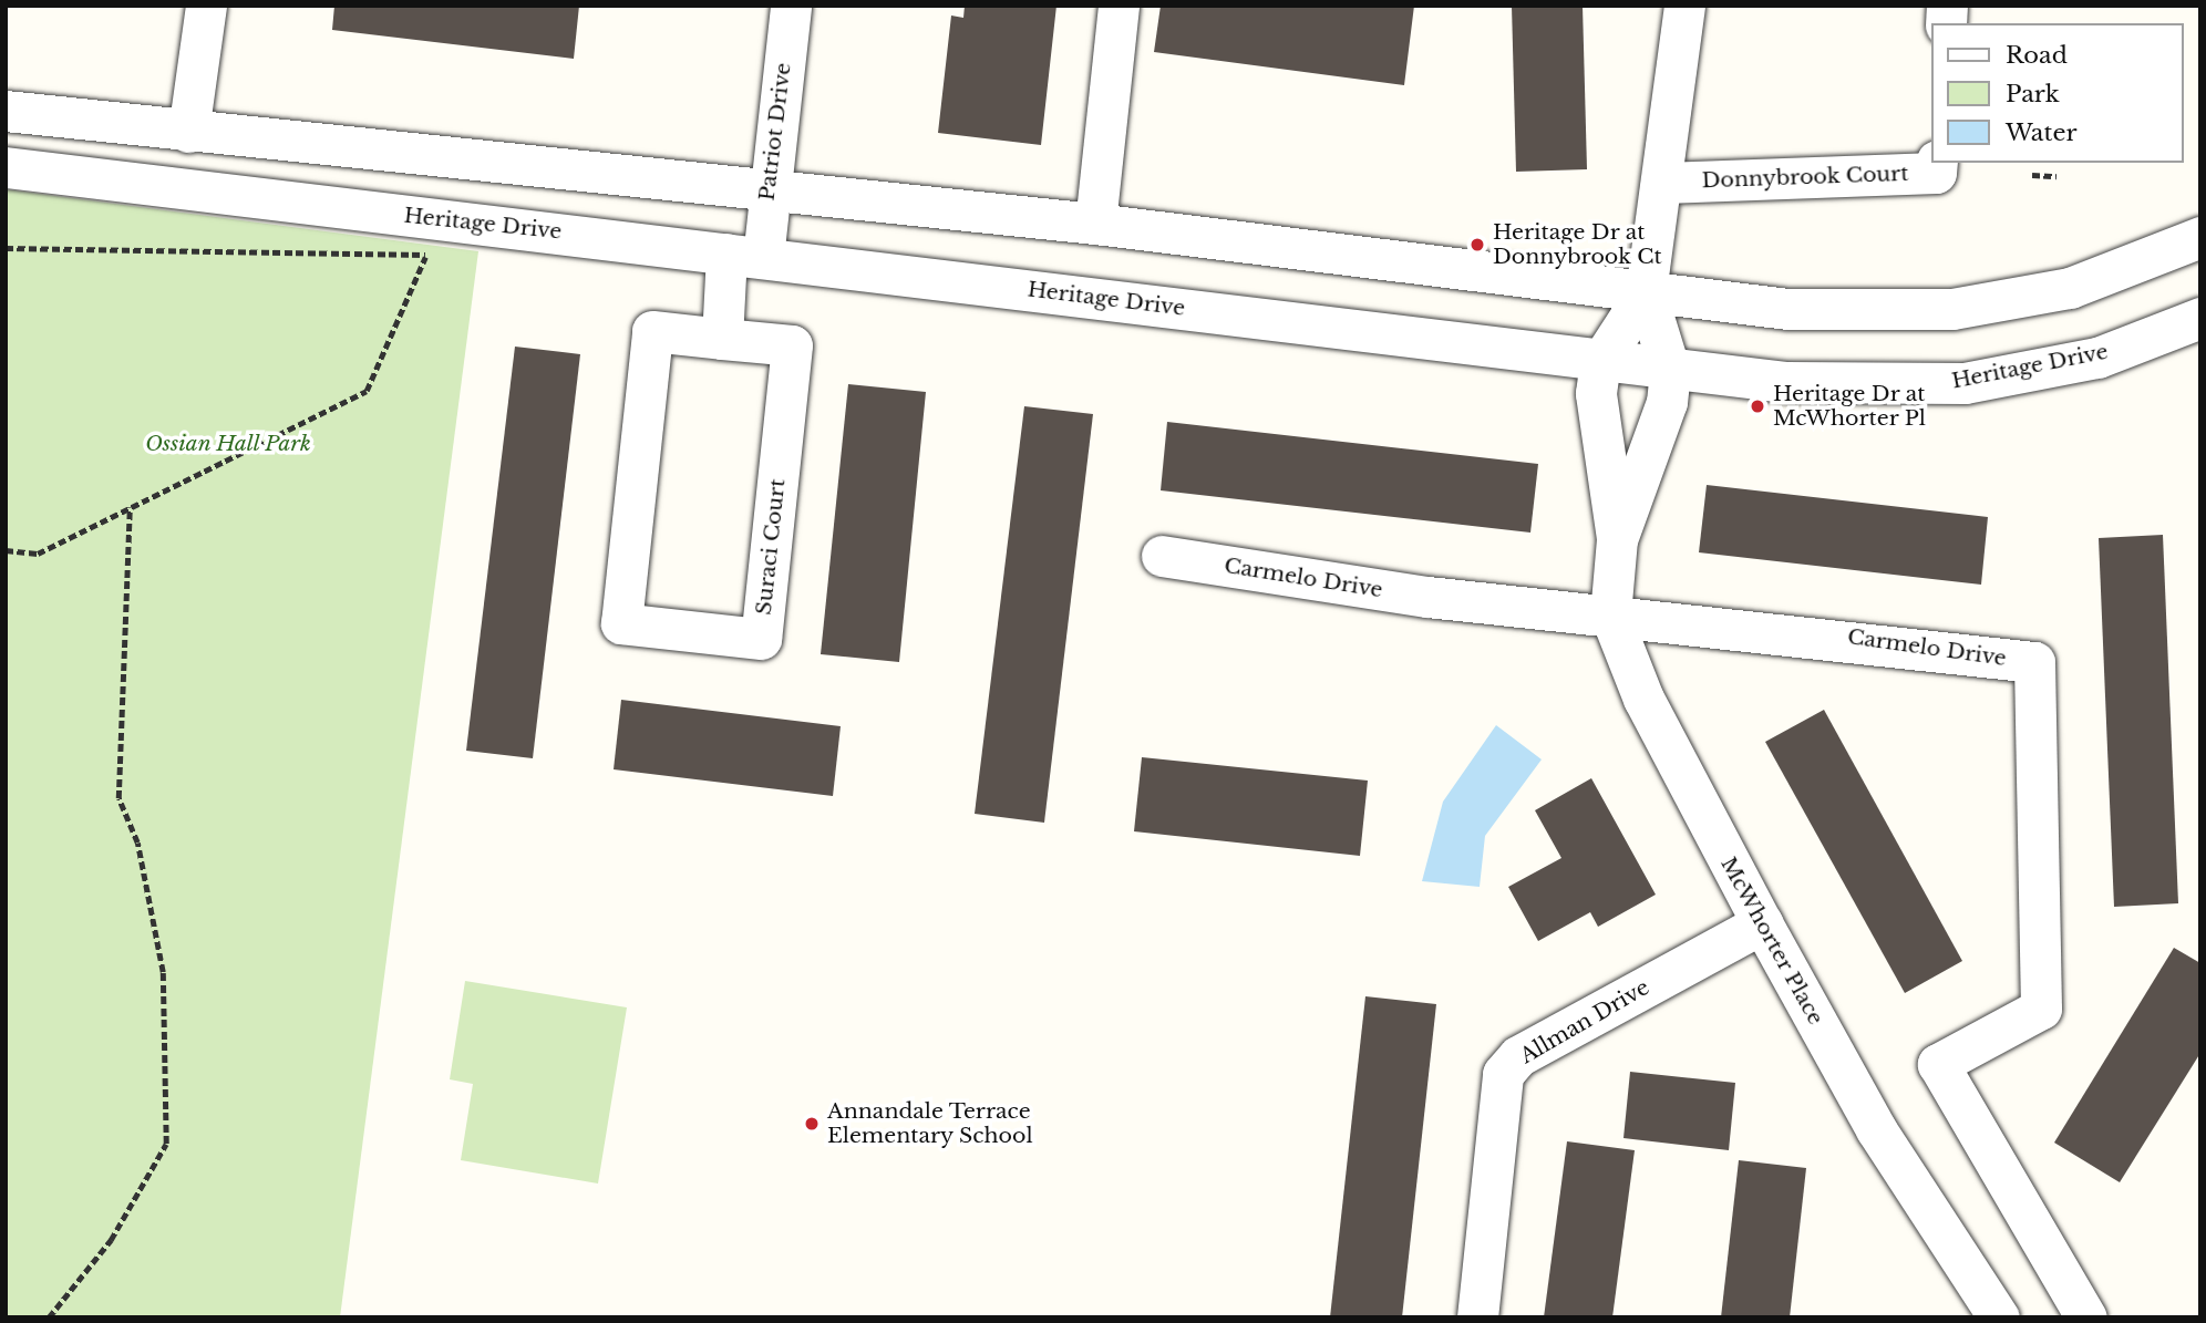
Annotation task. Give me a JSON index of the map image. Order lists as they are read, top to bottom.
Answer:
{
  "streets": {
    "street": [
      "Patriot Drive",
      "Donnybrook Court",
      "Heritage Drive",
      "Suraci Court",
      "Carmelo Drive",
      "McWhorter Place",
      "Allman Drive"
    ]
  },
  "crossings": [
    ["Patriot Drive", "Heritage Drive"],
    ["Heritage Drive", "McWhorter Place"],
    ["Carmelo Drive", "McWhorter Place"],
    ["McWhorter Place", "Allman Drive"]
  ],
  "parks": ["Ossian Hall Park"],
  "places": ["Heritage Dr at Donnybrook Ct", "Heritage Dr at McWhorter Pl", "Annandale Terrace Elementary School"],
  "legend": ["Road", "Park", "Water"]
}
